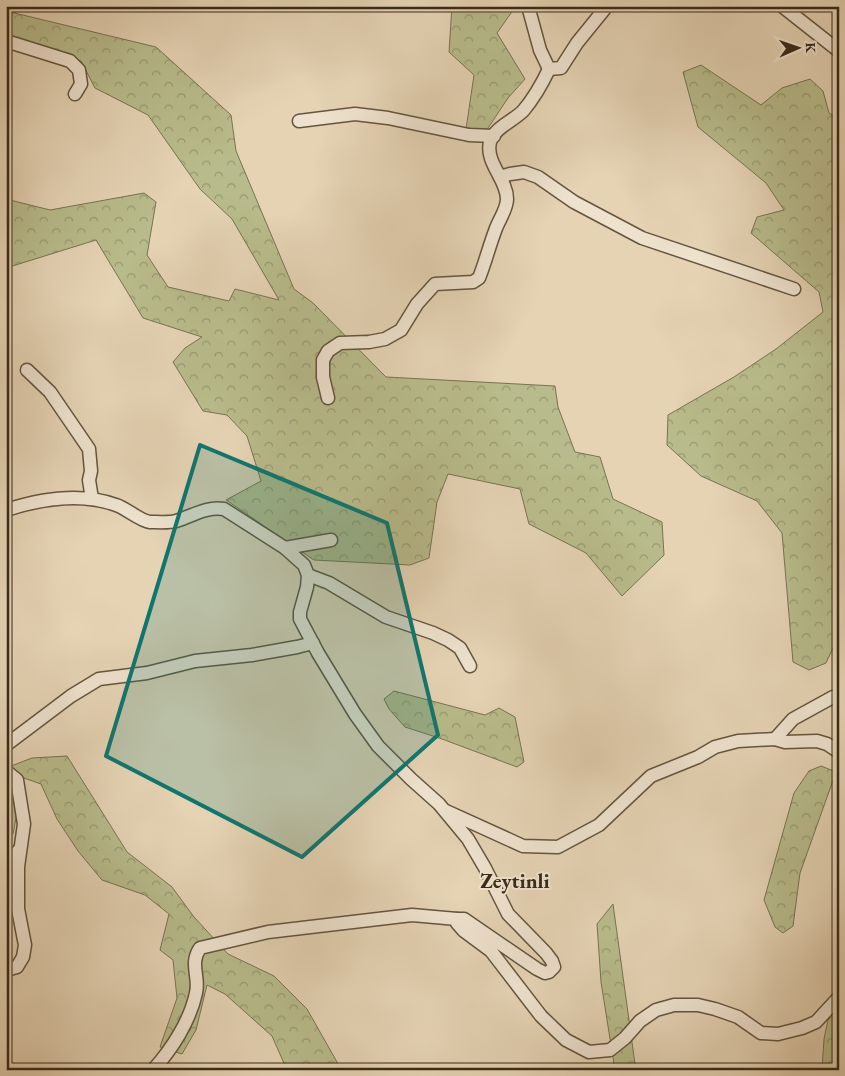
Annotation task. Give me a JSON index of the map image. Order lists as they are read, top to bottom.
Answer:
{
  "districts": ["Zeytinli"],
  "north": "right"
}
